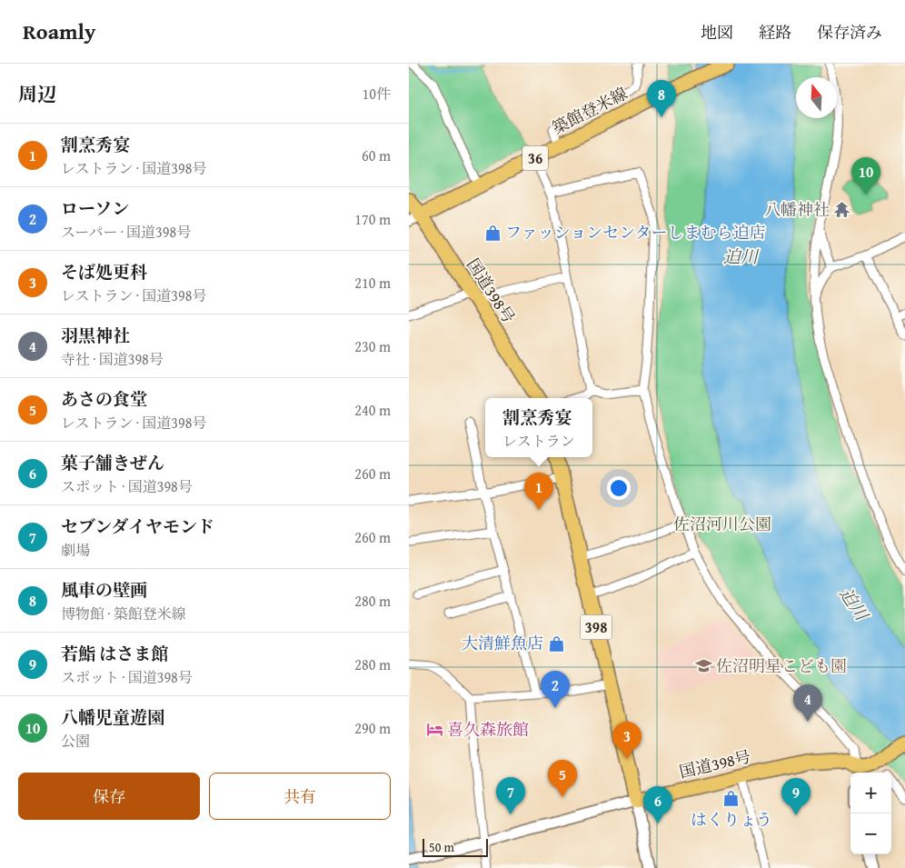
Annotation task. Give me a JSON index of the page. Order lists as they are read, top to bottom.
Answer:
{
  "streets": {
    "main road": [
      "築館登米線",
      "36",
      "国道398号",
      "398"
    ]
  },
  "crossings": [
    ["築館登米線", "国道398号"],
    ["国道398号", "398"]
  ],
  "water": ["迫川"],
  "parks": ["佐沼河川公園"],
  "places": {
    "temple": ["八幡神社"],
    "shop": ["ファッションセンターしまむら迫店", "大清鮮魚店", "はくりょう"],
    "school or university": ["佐沼明星こども園"],
    "hotel": ["喜久森旅館"]
  },
  "scale_bar": "50 m",
  "north": "top",
  "page": {
    "header": "Roamly",
    "nav": ["地図", "経路", "保存済み"],
    "heading": ["周辺", "10件"],
    "pins": [
      "8",
      "10",
      "1",
      "2",
      "4",
      "3",
      "5",
      "7",
      "9",
      "6"
    ],
    "list": [
      {
        "mark": "1",
        "name": "割烹秀宴",
        "note": "レストラン · 国道398号",
        "value": "60 m"
      },
      {
        "mark": "2",
        "name": "ローソン",
        "note": "スーパー · 国道398号",
        "value": "170 m"
      },
      {
        "mark": "3",
        "name": "そば処更科",
        "note": "レストラン · 国道398号",
        "value": "210 m"
      },
      {
        "mark": "4",
        "name": "羽黒神社",
        "note": "寺社 · 国道398号",
        "value": "230 m"
      },
      {
        "mark": "5",
        "name": "あさの食堂",
        "note": "レストラン · 国道398号",
        "value": "240 m"
      },
      {
        "mark": "6",
        "name": "菓子舗きぜん",
        "note": "スポット · 国道398号",
        "value": "260 m"
      },
      {
        "mark": "7",
        "name": "セブンダイヤモンド",
        "note": "劇場",
        "value": "260 m"
      },
      {
        "mark": "8",
        "name": "風車の壁画",
        "note": "博物館 · 築館登米線",
        "value": "280 m"
      },
      {
        "mark": "9",
        "name": "若鮨 はさま館",
        "note": "スポット · 国道398号",
        "value": "280 m"
      },
      {
        "mark": "10",
        "name": "八幡児童遊園",
        "note": "公園",
        "value": "290 m"
      }
    ],
    "popup": ["割烹秀宴", "レストラン"],
    "buttons": ["保存", "共有"],
    "map_buttons": ["+", "−"],
    "scale": "50 m"
  }
}
